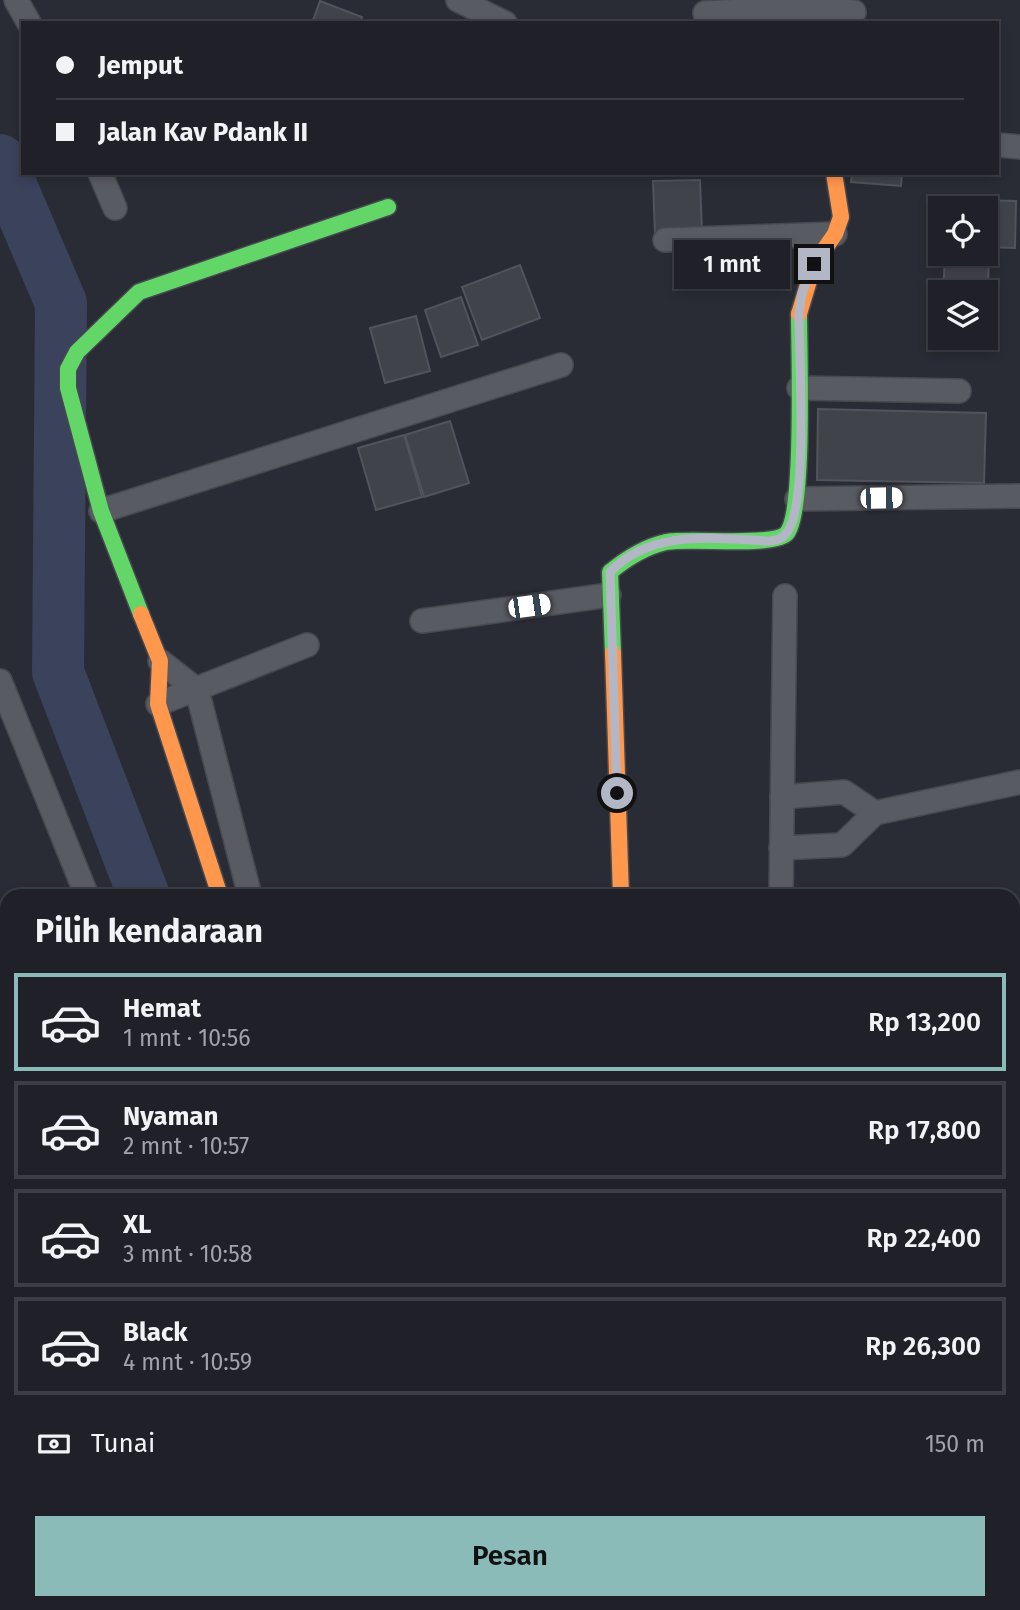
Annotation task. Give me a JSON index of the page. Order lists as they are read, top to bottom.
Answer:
{
  "page": {
    "banner": ["Jemput", "Jalan Kav Pdank II"],
    "bubble": "1 mnt",
    "heading": "Pilih kendaraan",
    "list": [
      {
        "name": "Hemat",
        "note": "1 mnt · 10:56",
        "value": "Rp 13,200"
      },
      {
        "name": "Nyaman",
        "note": "2 mnt · 10:57",
        "value": "Rp 17,800"
      },
      {
        "name": "XL",
        "note": "3 mnt · 10:58",
        "value": "Rp 22,400"
      },
      {
        "name": "Black",
        "note": "4 mnt · 10:59",
        "value": "Rp 26,300"
      }
    ],
    "pay": ["Tunai", "150 m"],
    "buttons": "Pesan"
  }
}
